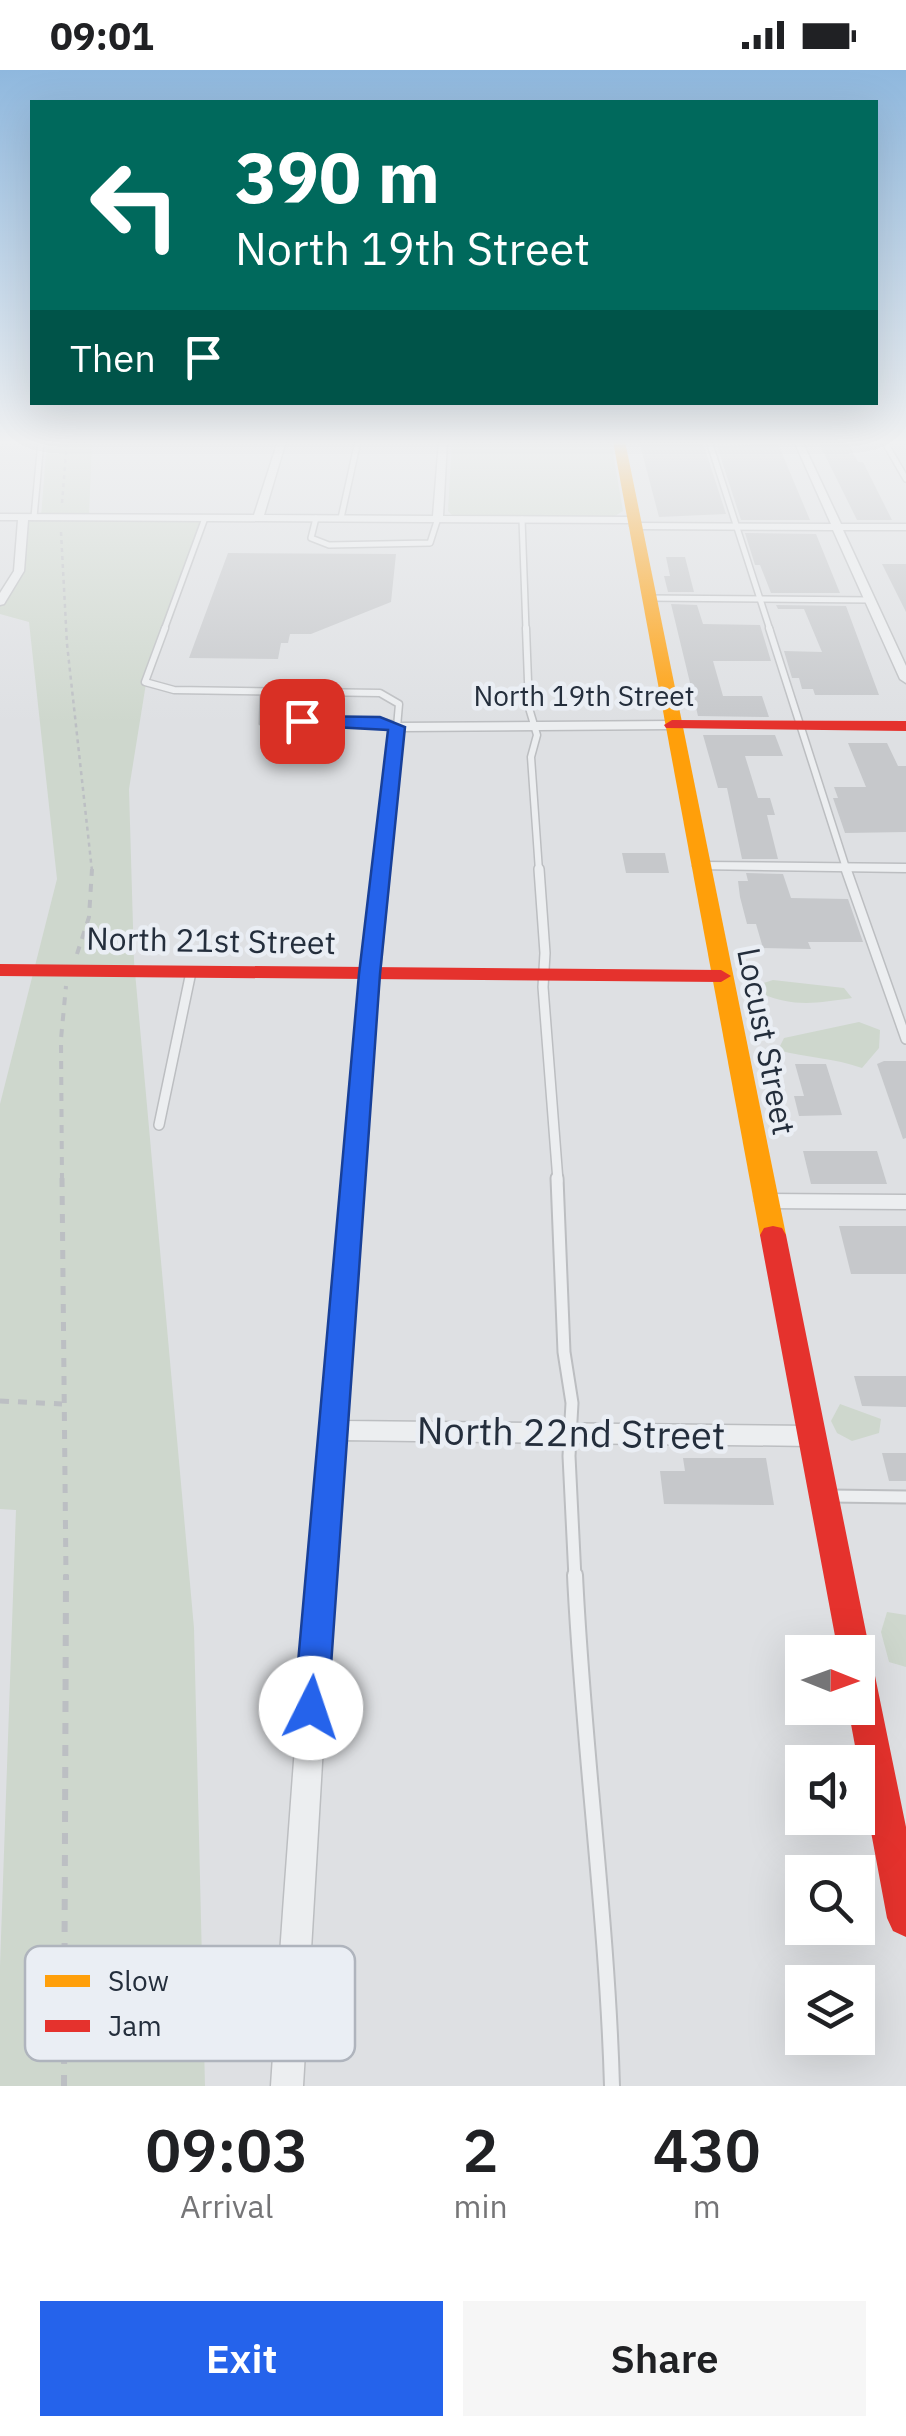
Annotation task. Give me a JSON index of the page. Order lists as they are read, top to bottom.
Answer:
{
  "streets": {
    "street": [
      "North 19th Street",
      "North 21st Street",
      "Locust Street",
      "North 22nd Street"
    ]
  },
  "crossings": [
    ["North 19th Street", "Locust Street"],
    ["North 21st Street", "Locust Street"],
    ["Locust Street", "North 22nd Street"]
  ],
  "legend": ["Slow", "Jam"],
  "north": "right",
  "page": {
    "status": "09:01",
    "turn": ["390 m", "North 19th Street"],
    "then": "Then",
    "eta": [
      "09:03",
      "Arrival",
      "2",
      "min",
      "430",
      "m"
    ],
    "buttons": ["Exit", "Share"]
  }
}
